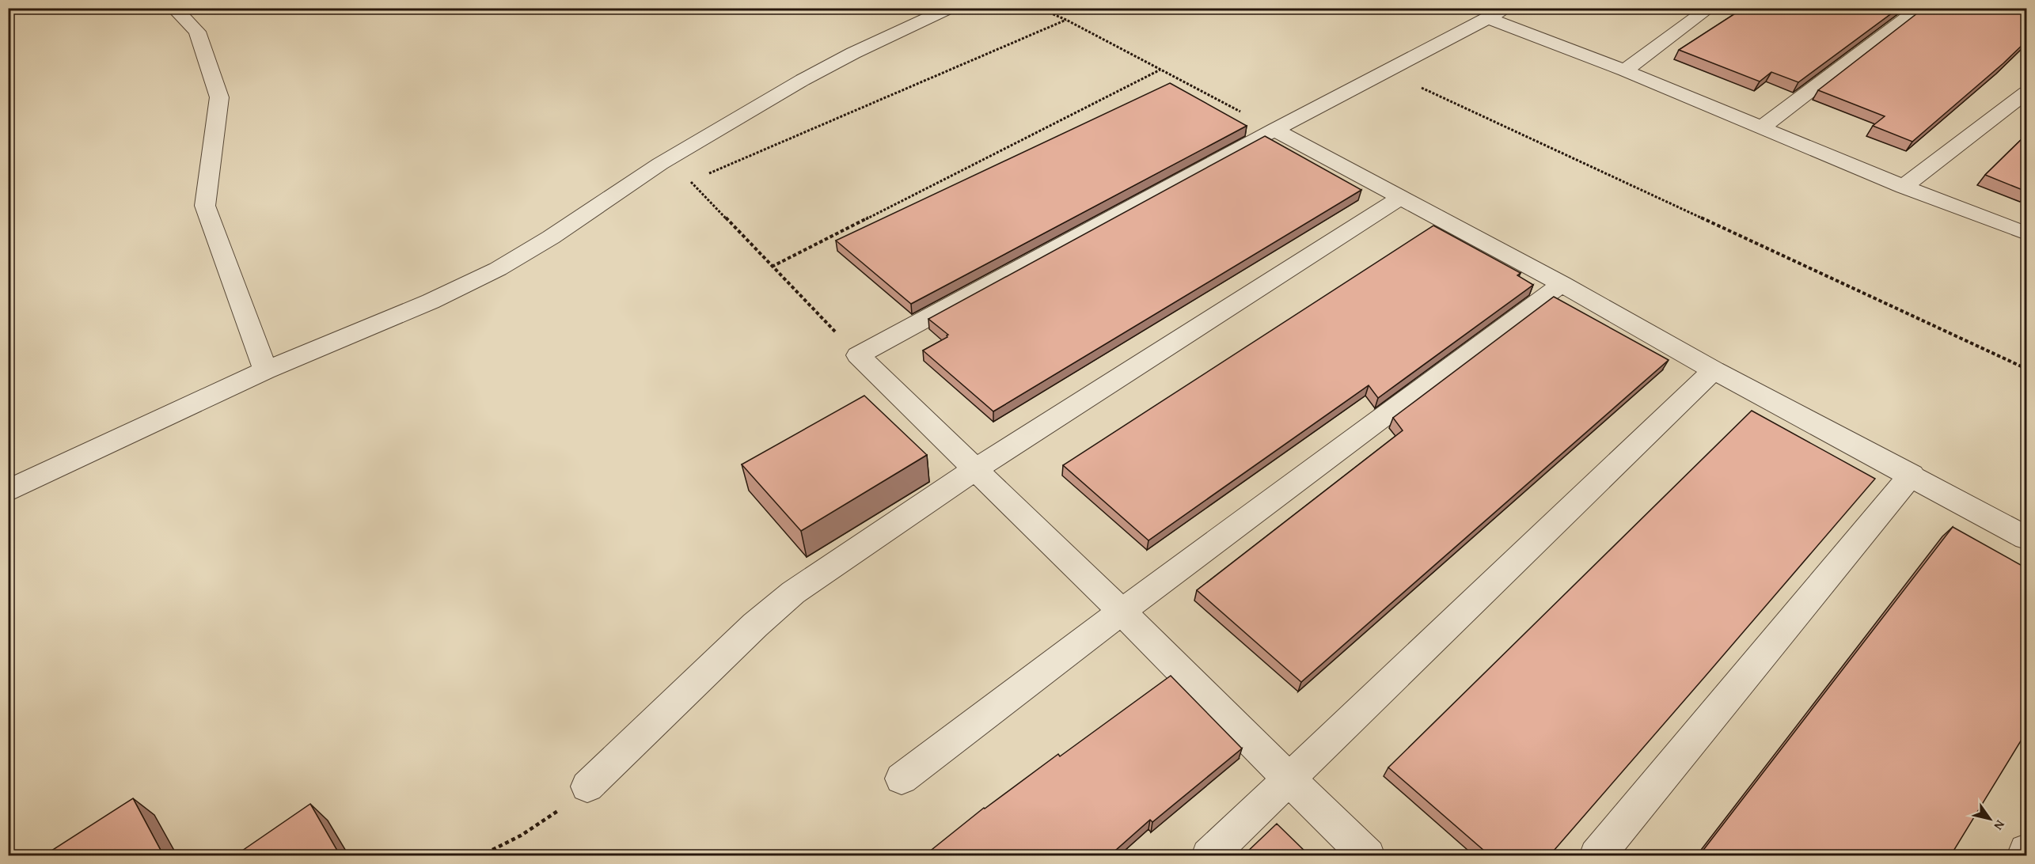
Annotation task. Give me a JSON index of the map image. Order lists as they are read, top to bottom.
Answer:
{
  "north": "bottom right"
}
